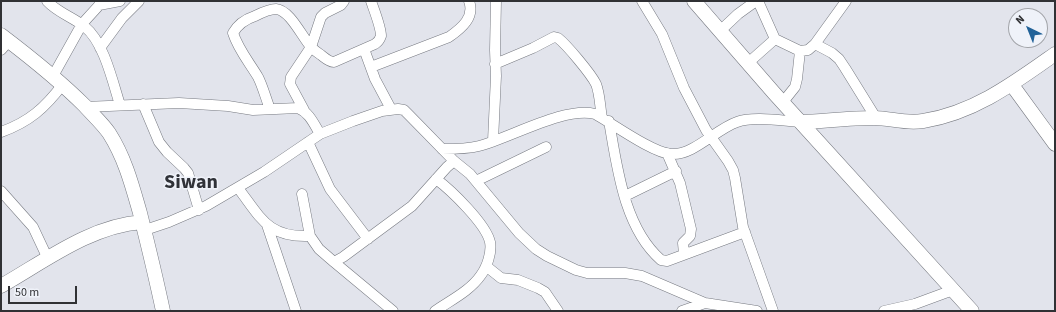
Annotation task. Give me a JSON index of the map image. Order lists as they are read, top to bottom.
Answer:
{
  "districts": ["Siwan"],
  "scale_bar": "50 m",
  "north": "top left"
}
